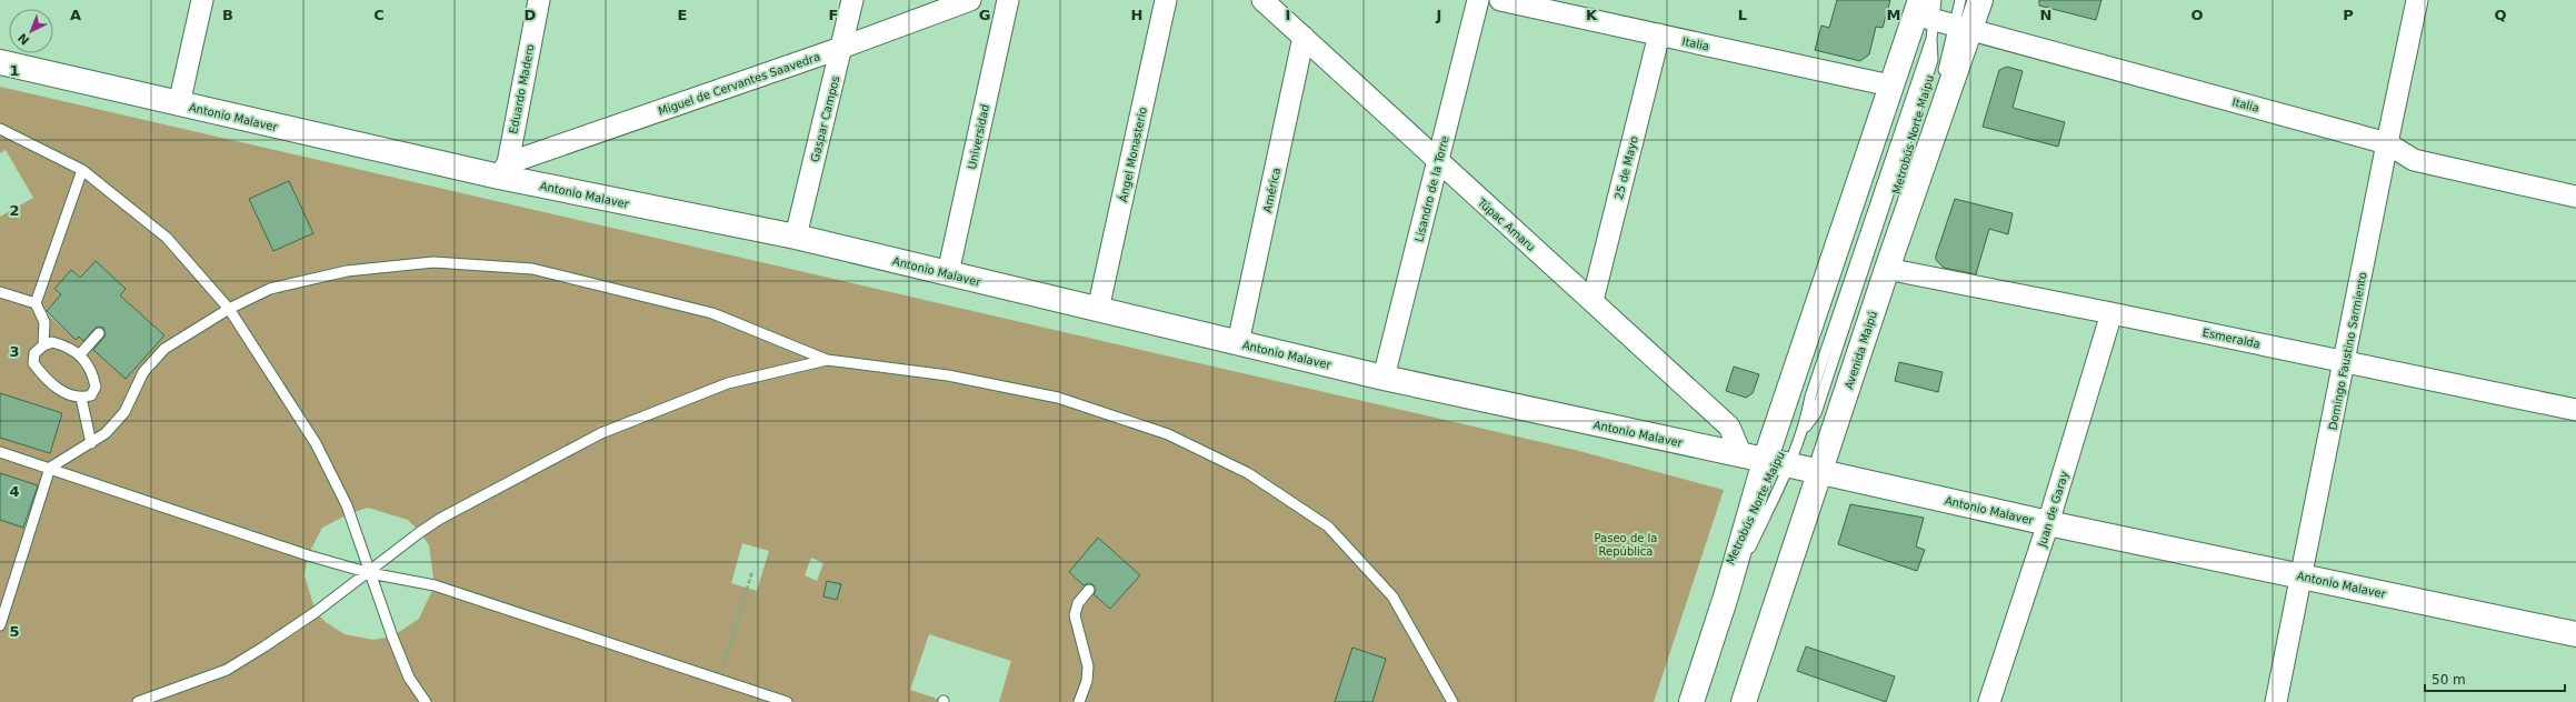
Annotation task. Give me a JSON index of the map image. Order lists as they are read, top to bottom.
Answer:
{
  "streets": {
    "street": [
      "Italia",
      "Miguel de Cervantes Saavedra",
      "Eduardo Madero",
      "Antonio Malaver",
      "Gaspar Campos",
      "Universidad",
      "Ángel Monasterio",
      "25 de Mayo",
      "Lisandro de la Torre",
      "América",
      "Túpac Amaru",
      "Esmeralda",
      "Avenida Maipú",
      "Domingo Faustino Sarmiento",
      "Juan de Garay"
    ],
    "lane": ["Metrobús Norte Maipu"]
  },
  "crossings": [
    ["Italia", "Metrobús Norte Maipu"],
    ["Italia", "25 de Mayo"],
    ["Italia", "Avenida Maipú"],
    ["Italia", "Domingo Faustino Sarmiento"],
    ["Miguel de Cervantes Saavedra", "Eduardo Madero"],
    ["Miguel de Cervantes Saavedra", "Antonio Malaver"],
    ["Miguel de Cervantes Saavedra", "Gaspar Campos"],
    ["Eduardo Madero", "Antonio Malaver"],
    ["Antonio Malaver", "Gaspar Campos"],
    ["Antonio Malaver", "Metrobús Norte Maipu"],
    ["Antonio Malaver", "Universidad"],
    ["Antonio Malaver", "Ángel Monasterio"],
    ["Antonio Malaver", "Lisandro de la Torre"],
    ["Antonio Malaver", "América"],
    ["Antonio Malaver", "Túpac Amaru"],
    ["Antonio Malaver", "Avenida Maipú"],
    ["Antonio Malaver", "Domingo Faustino Sarmiento"],
    ["Antonio Malaver", "Juan de Garay"],
    ["25 de Mayo", "Túpac Amaru"],
    ["Lisandro de la Torre", "Túpac Amaru"],
    ["América", "Túpac Amaru"],
    ["Esmeralda", "Avenida Maipú"],
    ["Esmeralda", "Domingo Faustino Sarmiento"],
    ["Esmeralda", "Juan de Garay"]
  ],
  "parks": ["Paseo de la República"],
  "scale_bar": "50 m",
  "north": "bottom left",
  "grid": {
    "columns": [
      "A",
      "B",
      "C",
      "D",
      "E",
      "F",
      "G",
      "H",
      "I",
      "J",
      "K",
      "L",
      "M",
      "N",
      "O",
      "P",
      "Q"
    ],
    "rows": [
      "1",
      "2",
      "3",
      "4",
      "5"
    ]
  }
}
